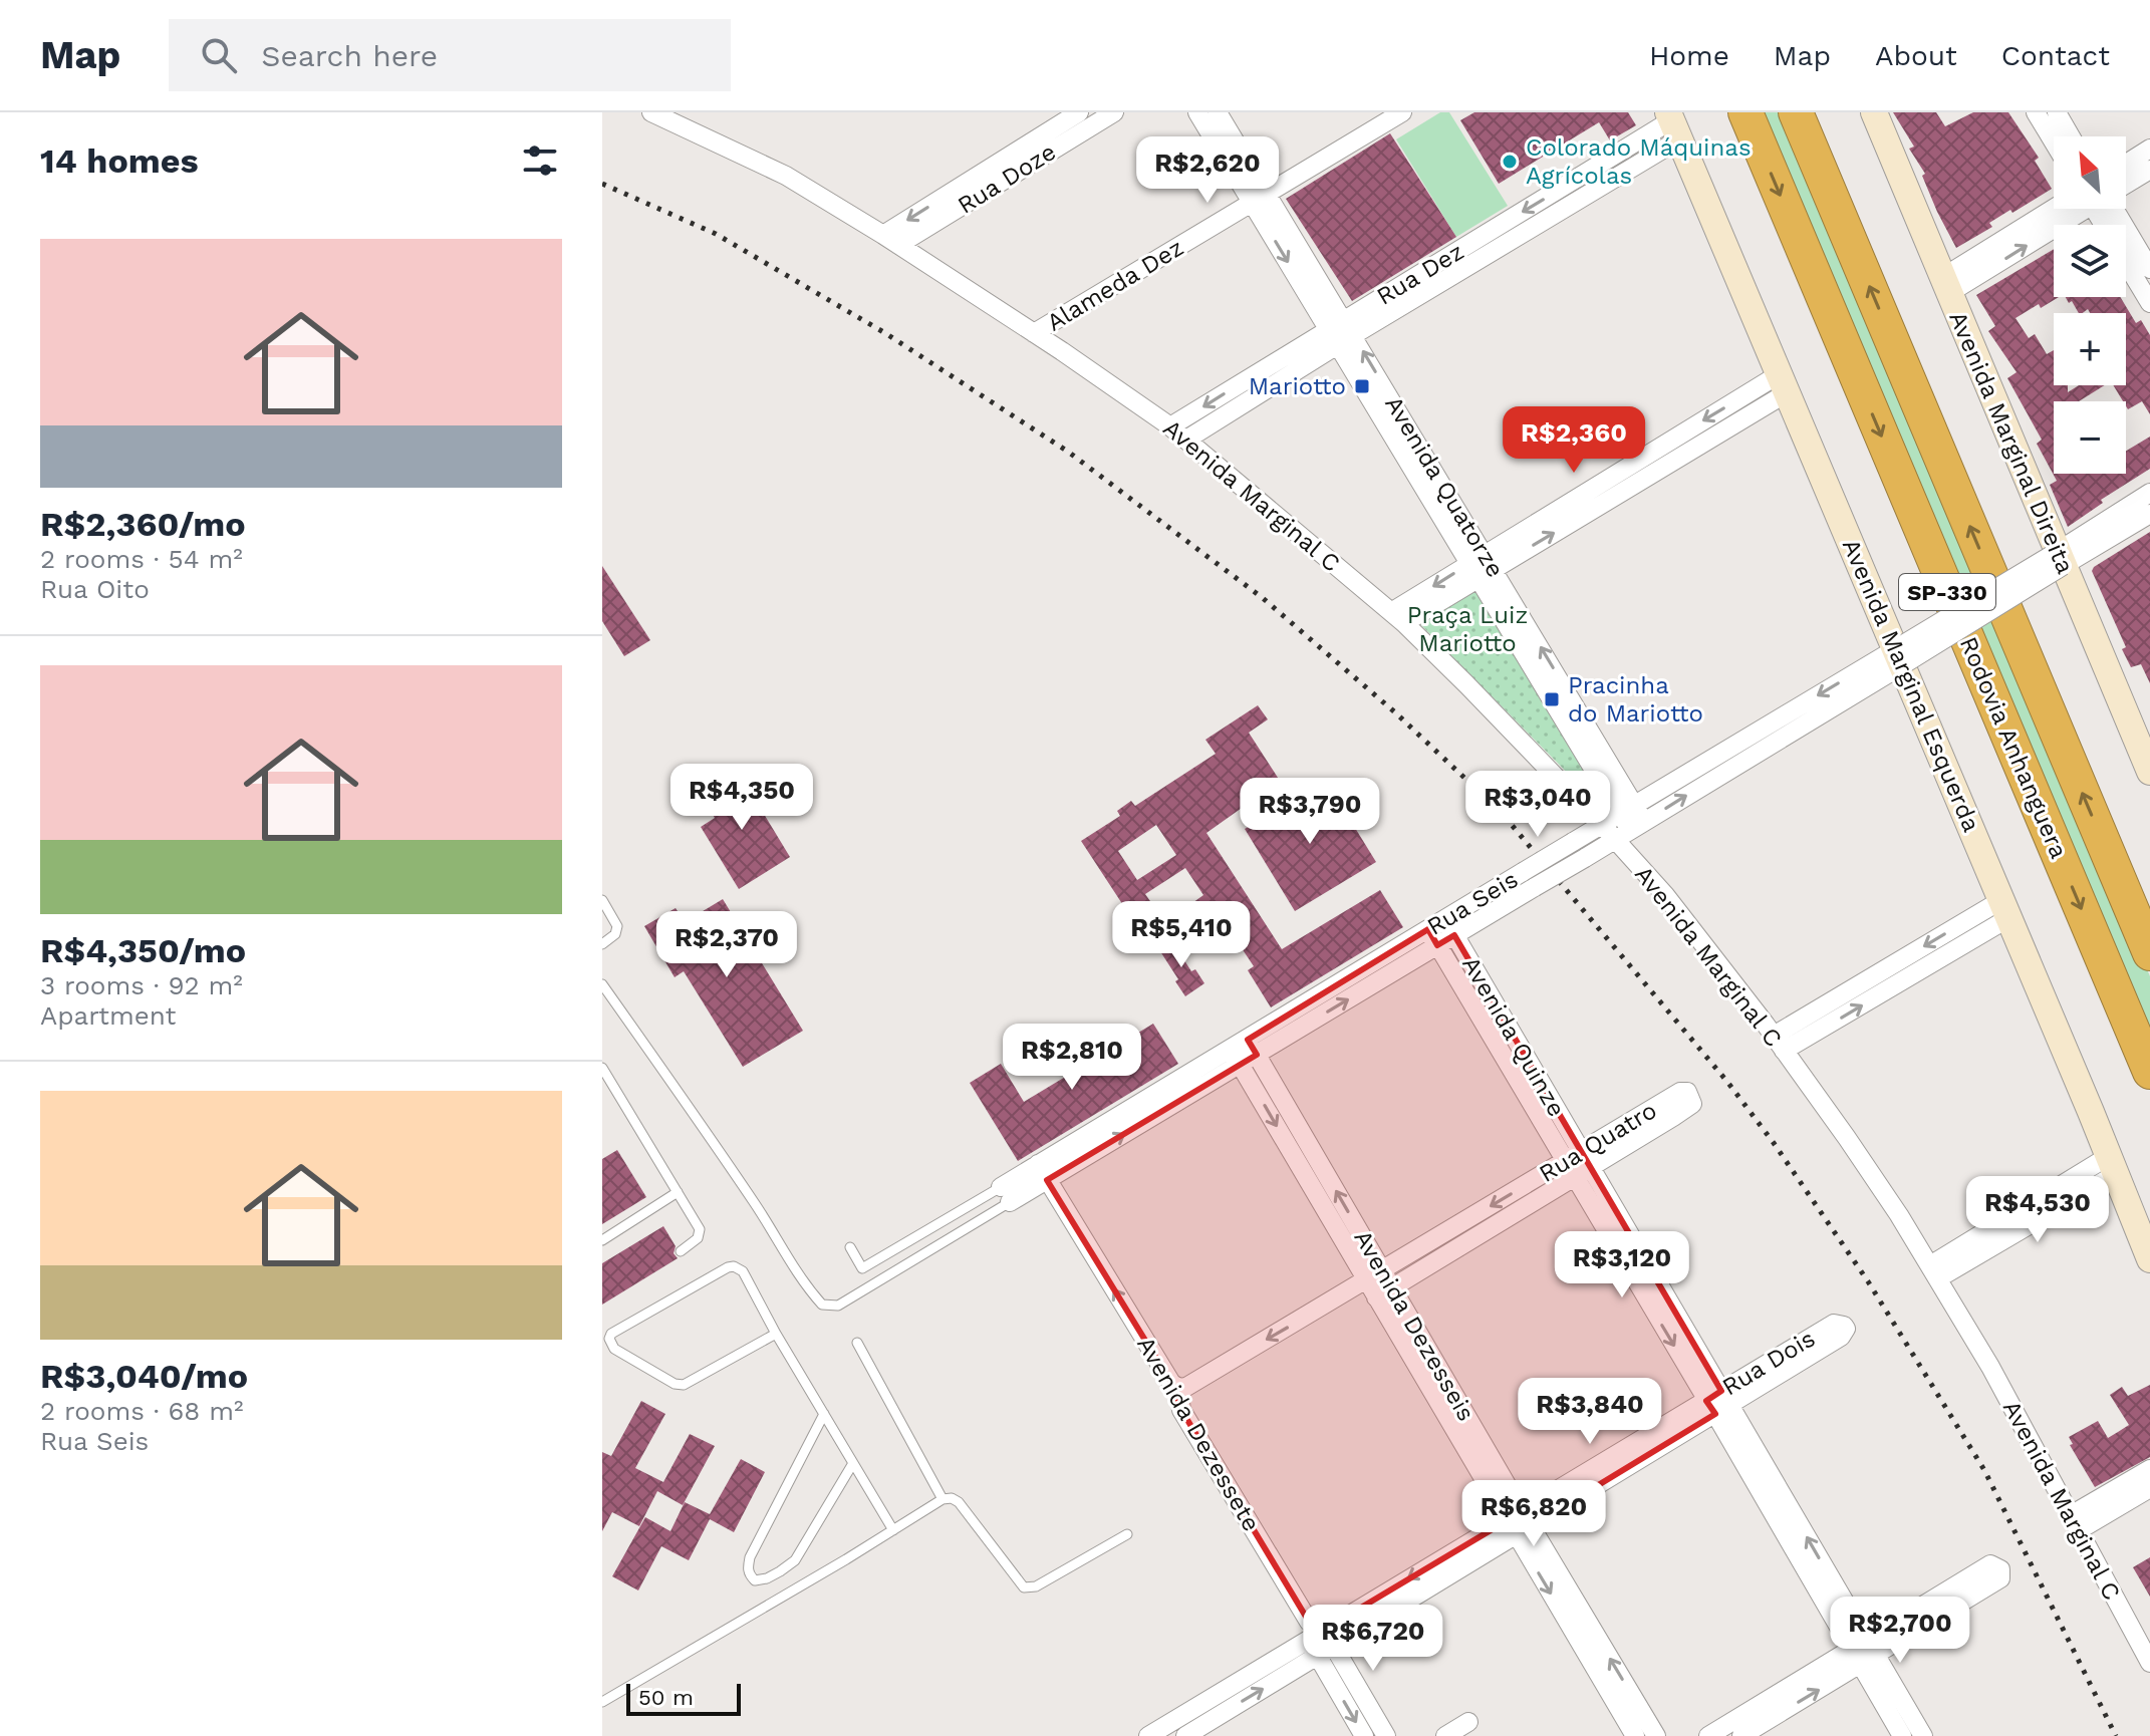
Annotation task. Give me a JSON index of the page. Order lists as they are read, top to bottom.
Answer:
{
  "streets": {
    "highway": ["SP-330", "Rodovia Anhanguera"],
    "main road": ["Avenida Marginal Direita", "Avenida Marginal Esquerda"],
    "street": [
      "Rua Doze",
      "Rua Dez",
      "Alameda Dez",
      "Avenida Quatorze",
      "Avenida Marginal C",
      "Rua Seis",
      "Avenida Quinze",
      "Rua Quatro",
      "Avenida Dezesseis",
      "Rua Dois",
      "Avenida Dezessete"
    ]
  },
  "crossings": [
    ["Rua Doze", "Avenida Marginal C"],
    ["Rua Dez", "Avenida Quatorze"],
    ["Rua Dez", "Avenida Marginal C"],
    ["Rua Dez", "Avenida Marginal Esquerda"],
    ["Alameda Dez", "Avenida Quatorze"],
    ["Alameda Dez", "Avenida Marginal C"],
    ["Avenida Marginal Direita", "Rua Seis"],
    ["Avenida Quatorze", "Avenida Marginal C"],
    ["Avenida Quatorze", "Rua Seis"],
    ["Avenida Marginal C", "Rua Seis"],
    ["Avenida Marginal Esquerda", "Rua Seis"],
    ["Rua Seis", "Avenida Quinze"],
    ["Rua Seis", "Avenida Dezesseis"],
    ["Rua Seis", "Avenida Dezessete"],
    ["Avenida Quinze", "Rua Quatro"],
    ["Avenida Quinze", "Rua Dois"],
    ["Rua Quatro", "Avenida Dezesseis"],
    ["Rua Quatro", "Avenida Dezessete"],
    ["Avenida Dezesseis", "Rua Dois"],
    ["Rua Dois", "Avenida Dezessete"]
  ],
  "parks": ["Praça Luiz Mariotto"],
  "places": {
    "other": ["Colorado Máquinas Agrícolas"],
    "transit": ["Mariotto", "Pracinha do Mariotto"]
  },
  "scale_bar": "50 m",
  "north": "top left",
  "page": {
    "header": "Map",
    "search": "Search here",
    "nav": [
      "Home",
      "Map",
      "About",
      "Contact"
    ],
    "heading": "14 homes",
    "map_buttons": ["+", "−"],
    "price": [
      "R$2,620",
      "R$2,360",
      "R$4,350",
      "R$3,040",
      "R$3,790",
      "R$5,410",
      "R$2,370",
      "R$2,810",
      "R$4,530",
      "R$3,120",
      "R$3,840",
      "R$6,820",
      "R$2,700",
      "R$6,720"
    ],
    "list": [
      {
        "name": "R$2,360/mo",
        "note": "2 rooms · 54 m² · Rua Oito"
      },
      {
        "name": "R$4,350/mo",
        "note": "3 rooms · 92 m² · Apartment"
      },
      {
        "name": "R$3,040/mo",
        "note": "2 rooms · 68 m² · Rua Seis"
      }
    ],
    "scale": "50 m"
  }
}
